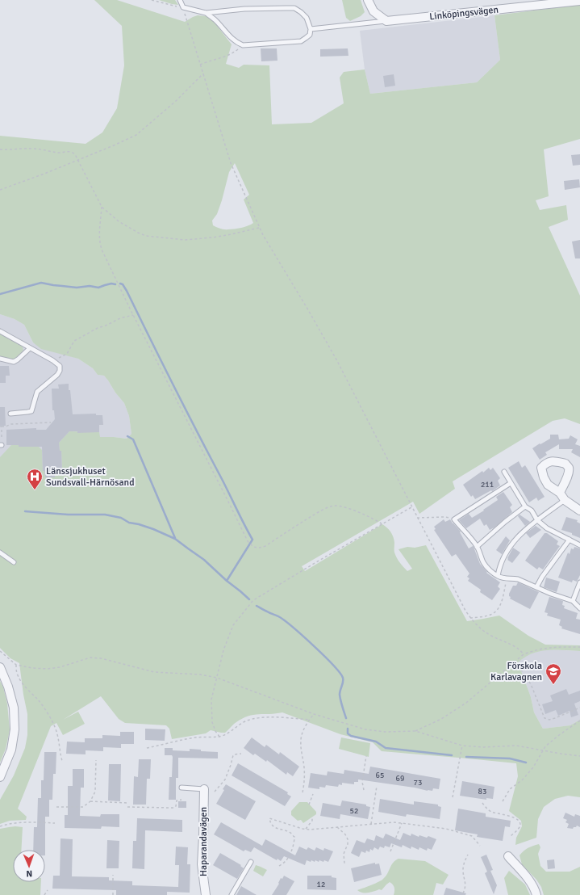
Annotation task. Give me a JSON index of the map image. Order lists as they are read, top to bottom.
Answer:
{
  "streets": {
    "street": ["Linköpingsvägen", "Haparandavägen"]
  },
  "places": {
    "hospital": ["Länssjukhuset Sundsvall-Härnösand"],
    "school or university": ["Förskola Karlavagnen"]
  },
  "house_numbers": [
    "211",
    "65",
    "69",
    "73",
    "83",
    "52",
    "12"
  ],
  "north": "bottom"
}
